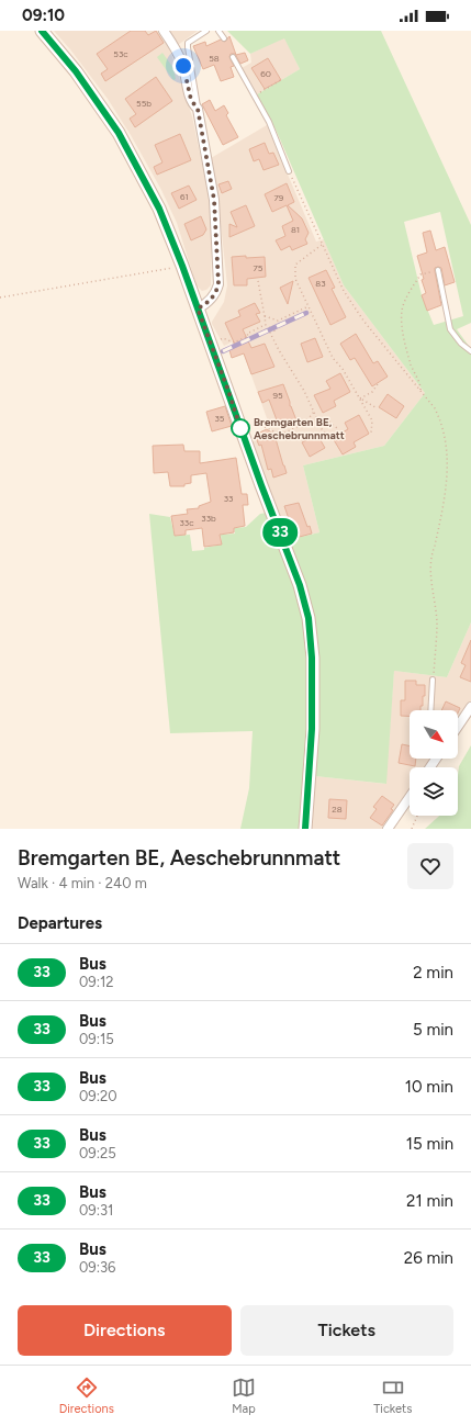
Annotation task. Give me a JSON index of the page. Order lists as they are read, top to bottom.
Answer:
{
  "places": ["Bremgarten BE, Aeschebrunnmatt"],
  "lines": ["bus line 33"],
  "house_numbers": [
    "53c",
    "58",
    "60",
    "55b",
    "61",
    "79",
    "81",
    "75",
    "83",
    "95",
    "35",
    "33",
    "33b",
    "33c",
    "28"
  ],
  "north": "bottom right",
  "page": {
    "status": "09:10",
    "on_map": "33",
    "heading": [
      ["Bremgarten BE, Aeschebrunnmatt", "Walk · 4 min · 240 m"],
      "Departures"
    ],
    "list": [
      {
        "mark": "33",
        "name": "Bus",
        "note": "09:12",
        "value": "2 min"
      },
      {
        "mark": "33",
        "name": "Bus",
        "note": "09:15",
        "value": "5 min"
      },
      {
        "mark": "33",
        "name": "Bus",
        "note": "09:20",
        "value": "10 min"
      },
      {
        "mark": "33",
        "name": "Bus",
        "note": "09:25",
        "value": "15 min"
      },
      {
        "mark": "33",
        "name": "Bus",
        "note": "09:31",
        "value": "21 min"
      },
      {
        "mark": "33",
        "name": "Bus",
        "note": "09:36",
        "value": "26 min"
      }
    ],
    "buttons": ["Directions", "Tickets"],
    "tabs": ["Directions", "Map", "Tickets"]
  }
}
